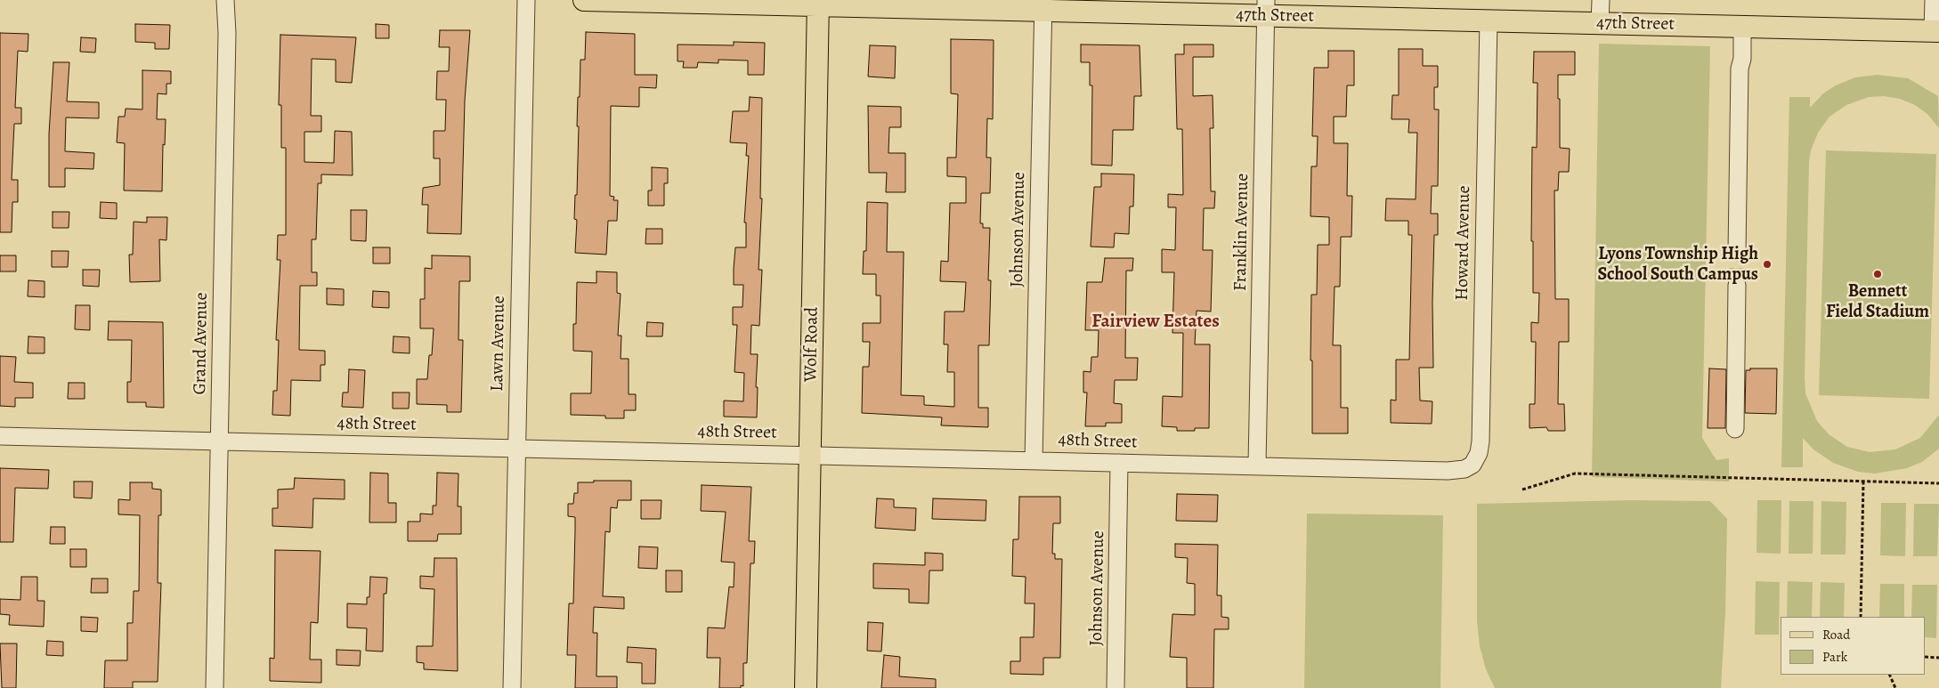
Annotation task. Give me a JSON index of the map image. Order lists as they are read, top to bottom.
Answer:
{
  "streets": {
    "main road": ["47th Street", "Wolf Road"],
    "street": [
      "Johnson Avenue",
      "Franklin Avenue",
      "Howard Avenue",
      "Grand Avenue",
      "Lawn Avenue",
      "48th Street"
    ]
  },
  "crossings": [
    ["47th Street", "Johnson Avenue"],
    ["47th Street", "Franklin Avenue"],
    ["47th Street", "Howard Avenue"],
    ["47th Street", "Wolf Road"],
    ["Johnson Avenue", "48th Street"],
    ["Franklin Avenue", "48th Street"],
    ["Howard Avenue", "48th Street"],
    ["Grand Avenue", "48th Street"],
    ["Lawn Avenue", "48th Street"],
    ["Wolf Road", "48th Street"]
  ],
  "districts": ["Fairview Estates"],
  "places": ["Lyons Township High School South Campus", "Bennett Field Stadium"],
  "legend": ["Road", "Park"]
}
